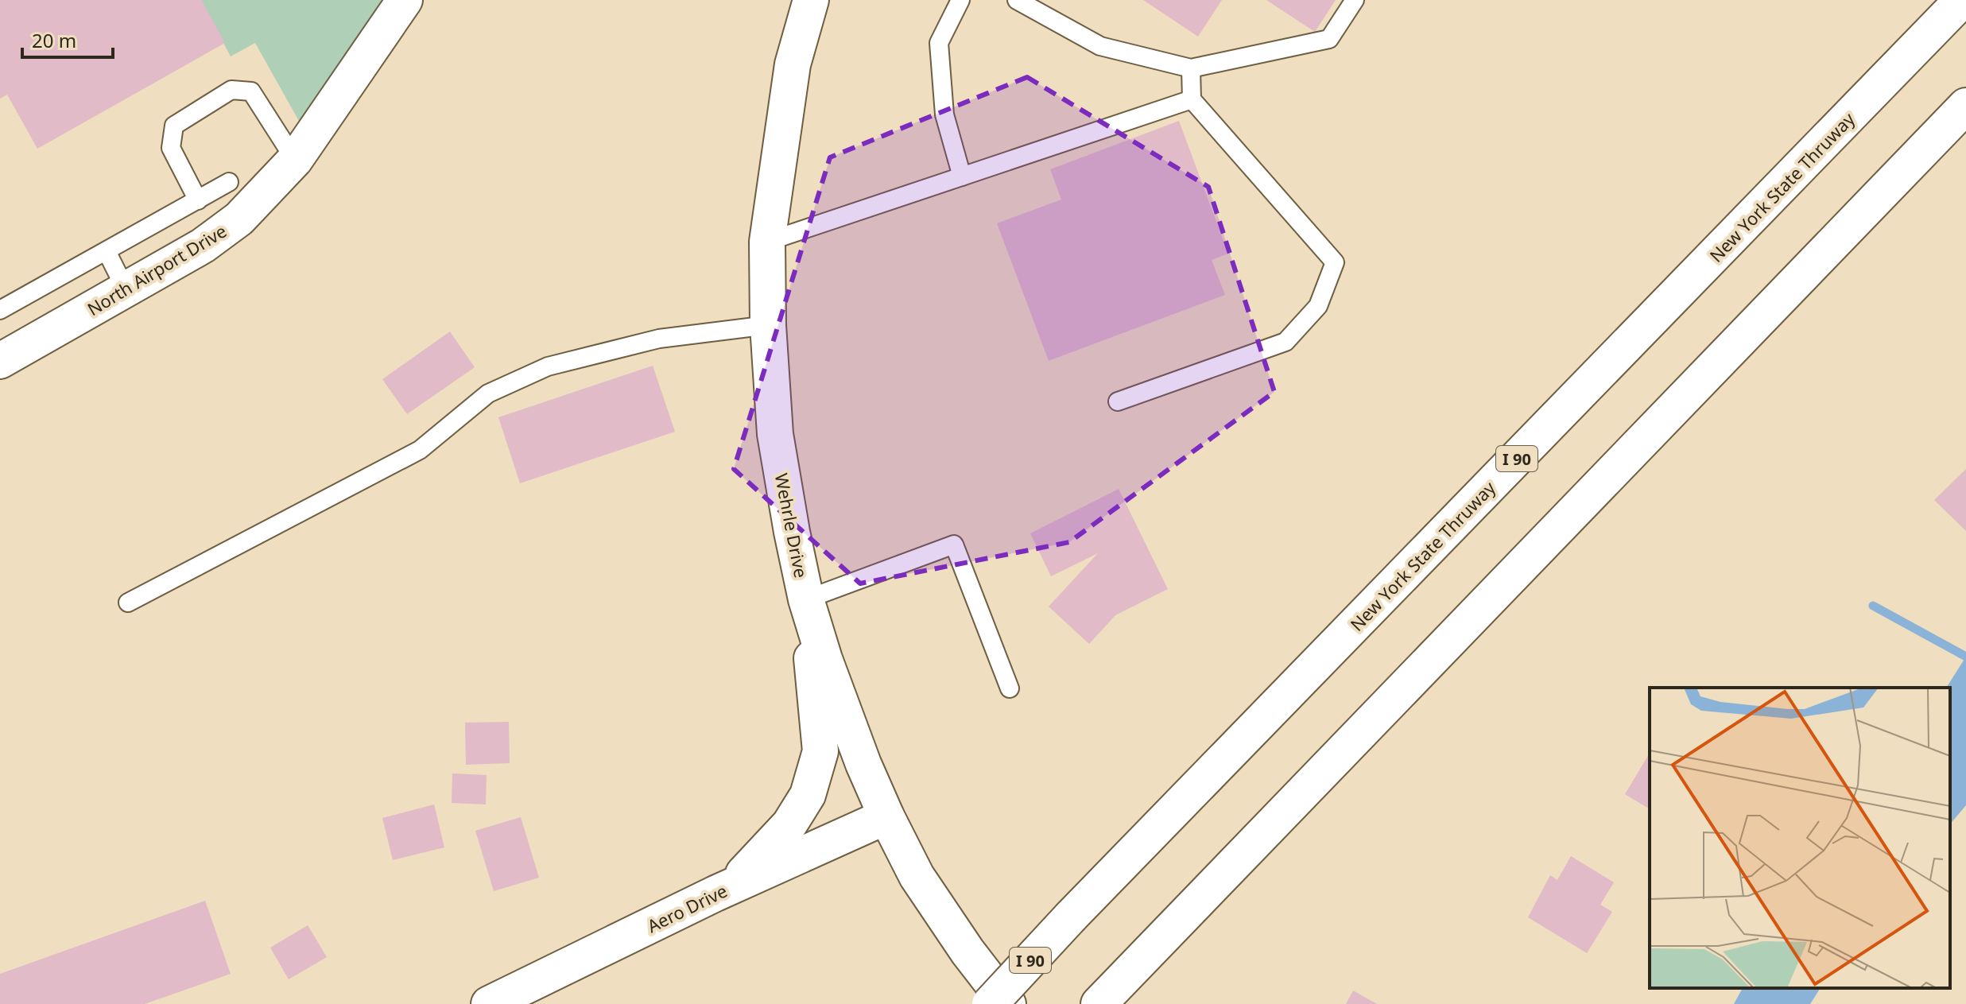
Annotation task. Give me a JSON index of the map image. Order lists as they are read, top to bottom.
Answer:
{
  "streets": {
    "main road": [
      "New York State Thruway",
      "North Airport Drive",
      "I 90",
      "Wehrle Drive",
      "Aero Drive"
    ]
  },
  "crossings": [
    ["Wehrle Drive", "Aero Drive"]
  ],
  "scale_bar": "20 m"
}
